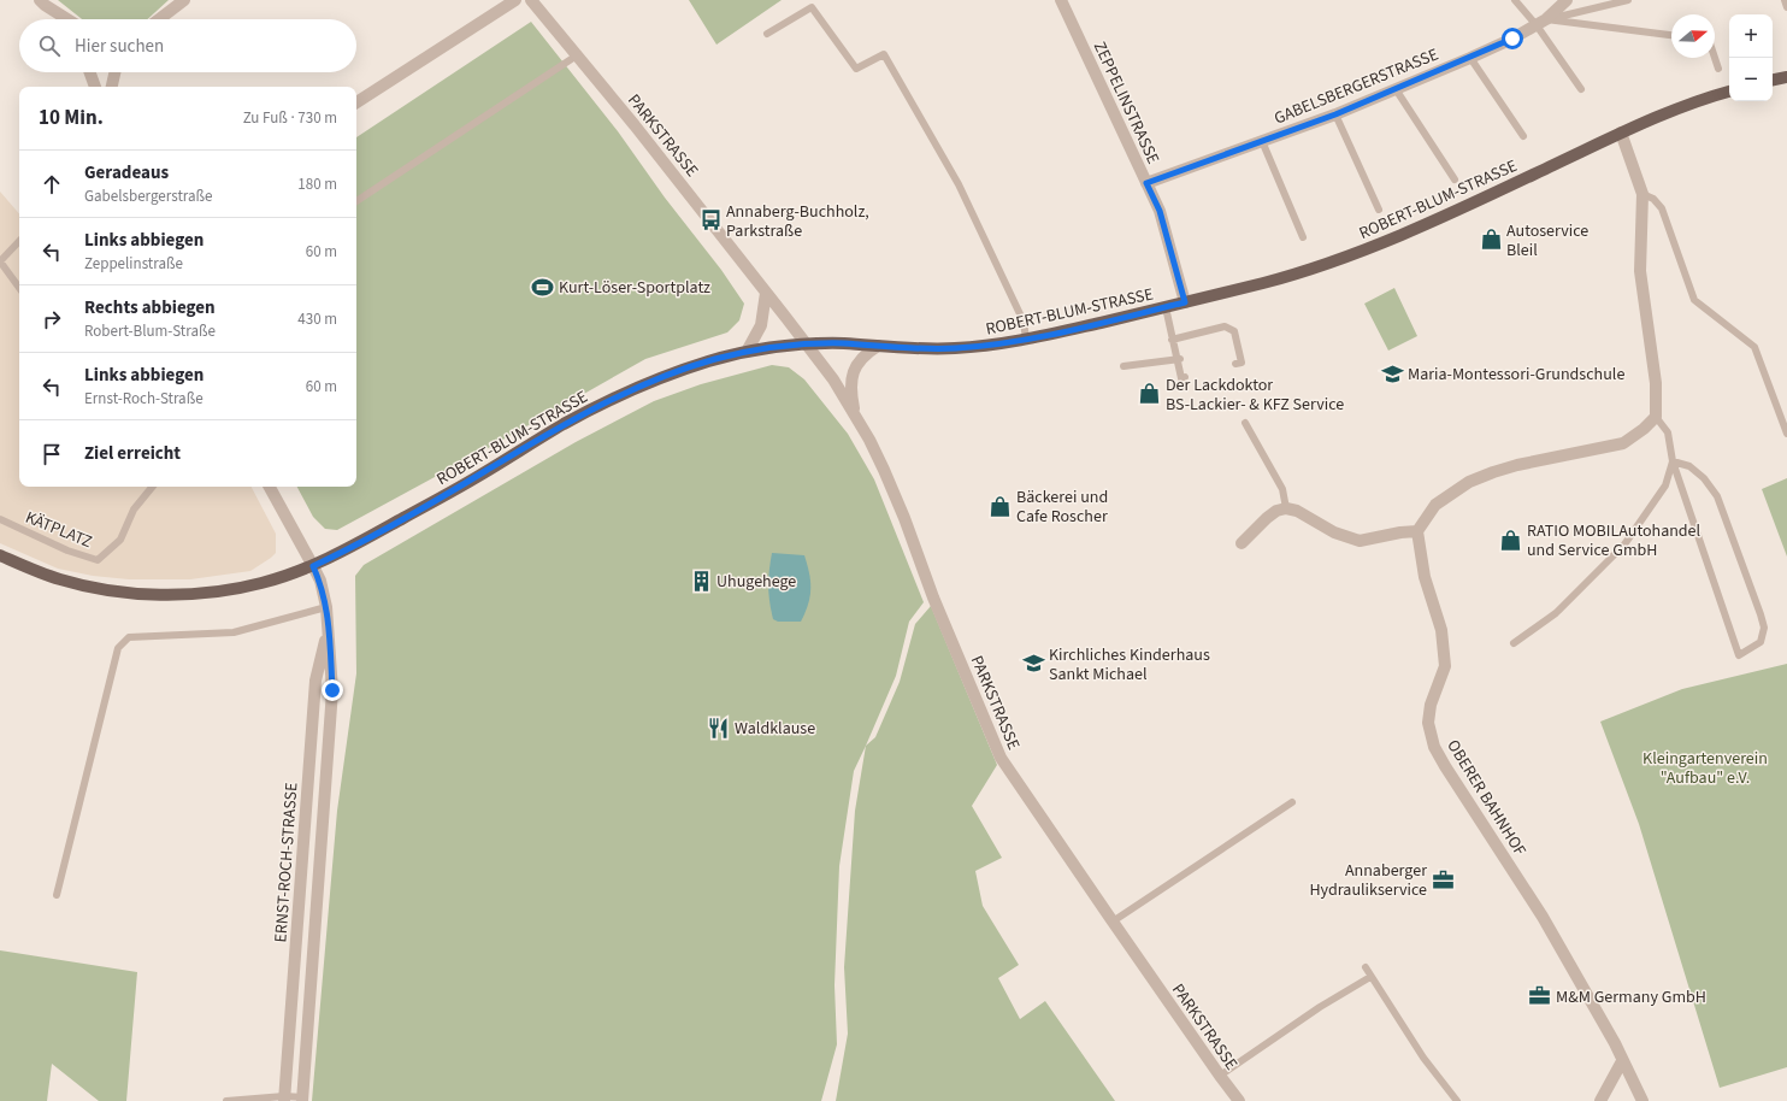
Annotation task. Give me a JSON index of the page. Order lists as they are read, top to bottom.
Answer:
{
  "streets": {
    "main road": ["ROBERT-BLUM-STRASSE"],
    "street": [
      "GABELSBERGERSTRASSE",
      "ZEPPELINSTRASSE",
      "PARKSTRASSE",
      "OBERER BAHNHOF",
      "ERNST-ROCH-STRASSE"
    ],
    "lane": ["KÄTPLATZ"]
  },
  "crossings": [
    ["GABELSBERGERSTRASSE", "ZEPPELINSTRASSE"],
    ["ZEPPELINSTRASSE", "ROBERT-BLUM-STRASSE"],
    ["PARKSTRASSE", "ROBERT-BLUM-STRASSE"],
    ["ROBERT-BLUM-STRASSE", "ERNST-ROCH-STRASSE"]
  ],
  "parks": ["Kleingartenverein \"Aufbau\" e.V."],
  "places": {
    "bus stop": ["Annaberg-Buchholz, Parkstraße"],
    "shop": [
      "Autoservice Bleil",
      "Der Lackdoktor BS-Lackier- & KFZ Service",
      "Bäckerei und Cafe Roscher",
      "RATIO MOBILAutohandel und Service GmbH"
    ],
    "sports": ["Kurt-Löser-Sportplatz"],
    "school or university": ["Maria-Montessori-Grundschule", "Kirchliches Kinderhaus Sankt Michael"],
    "building": ["Uhugehege"],
    "restaurant": ["Waldklause"],
    "office": ["Annaberger Hydraulikservice", "M&M Germany GmbH"]
  },
  "north": "right",
  "page": {
    "map_buttons": ["+", "−"],
    "search": "Hier suchen",
    "heading": ["10 Min.", "Zu Fuß · 730 m"],
    "list": [
      ["Geradeaus", "Gabelsbergerstraße", "180 m"],
      ["Links abbiegen", "Zeppelinstraße", "60 m"],
      ["Rechts abbiegen", "Robert-Blum-Straße", "430 m"],
      ["Links abbiegen", "Ernst-Roch-Straße", "60 m"],
      "Ziel erreicht"
    ]
  }
}
